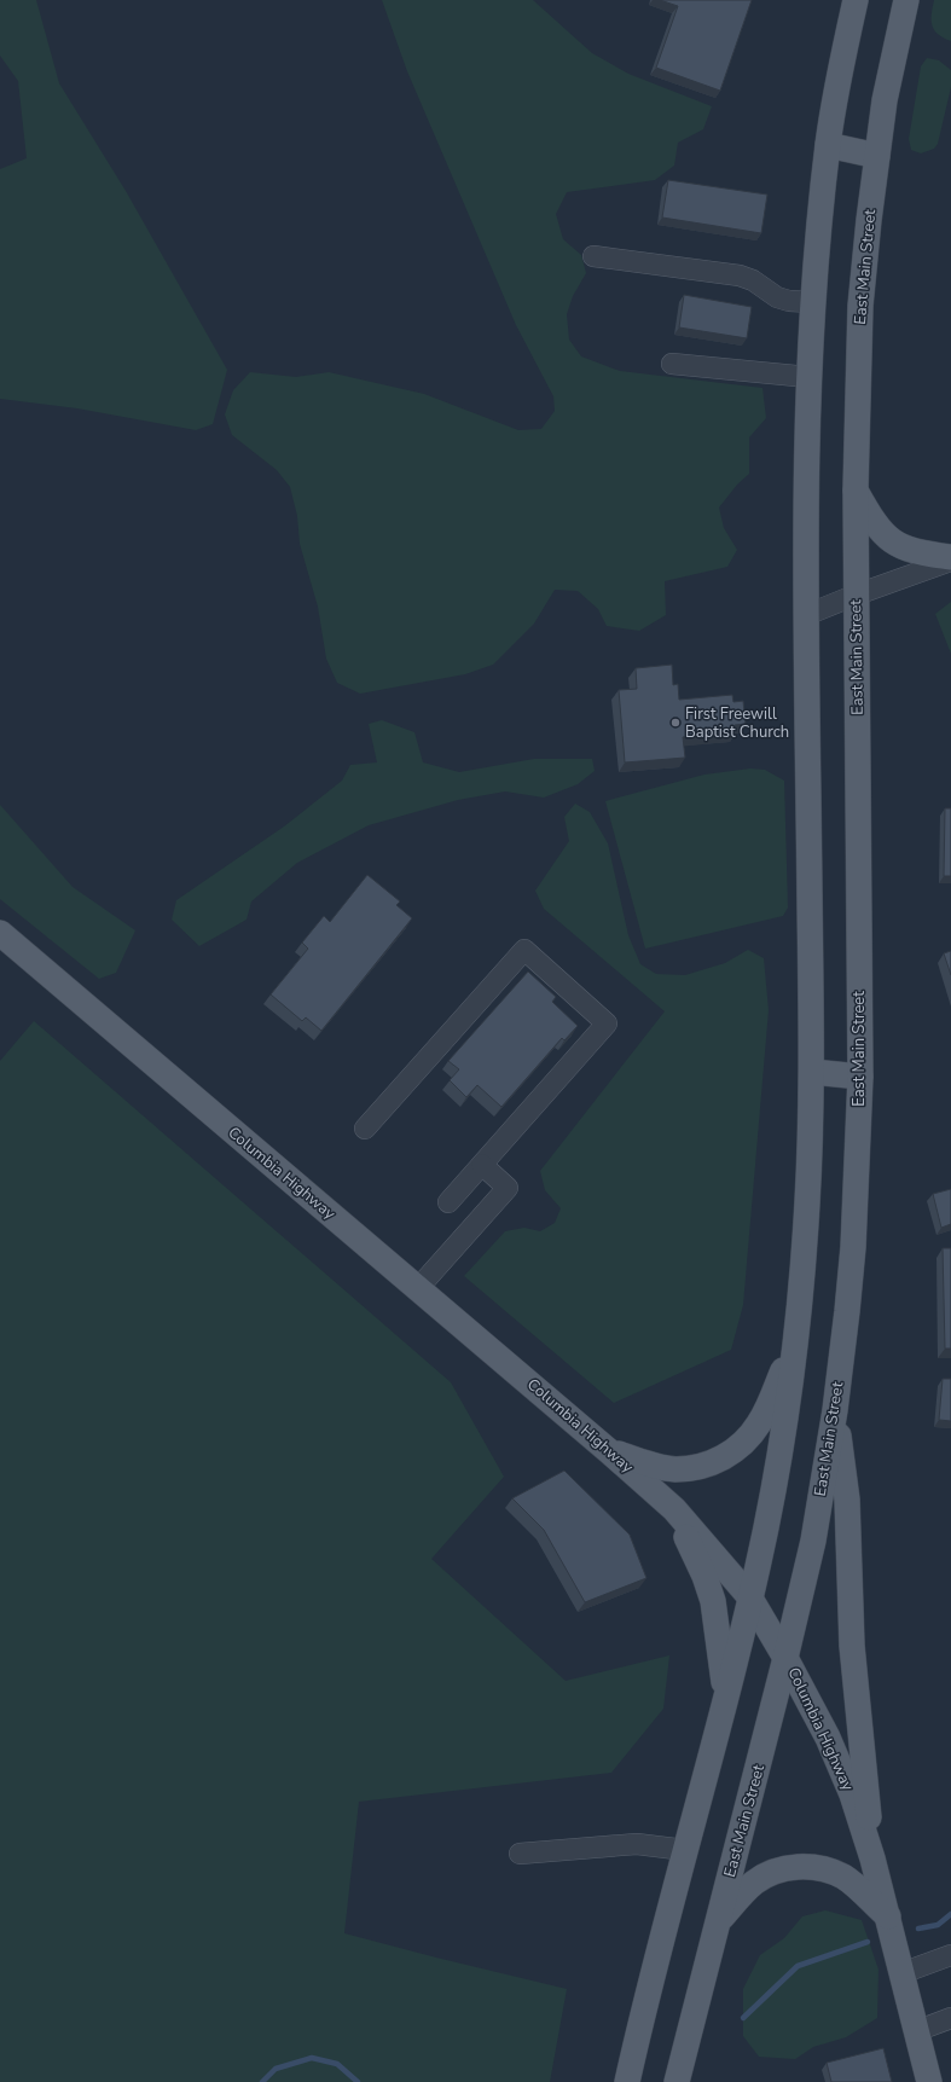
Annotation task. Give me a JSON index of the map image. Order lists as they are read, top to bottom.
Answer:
{
  "streets": {
    "main road": ["East Main Street", "Columbia Highway"]
  },
  "crossings": [
    ["East Main Street", "Columbia Highway"]
  ],
  "places": ["First Freewill Baptist Church"]
}
